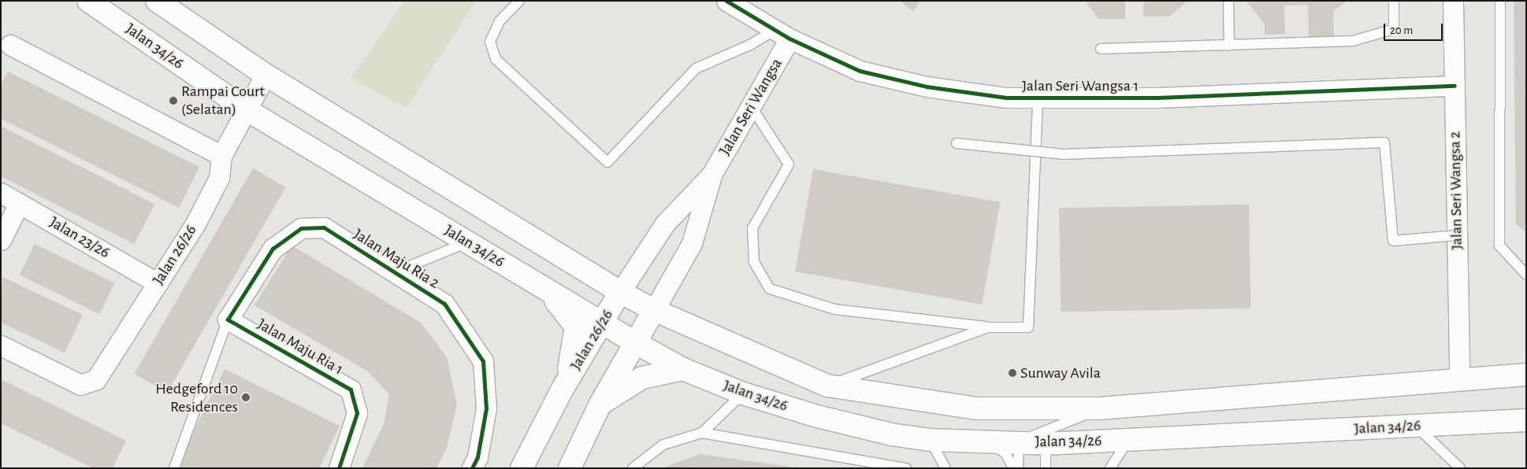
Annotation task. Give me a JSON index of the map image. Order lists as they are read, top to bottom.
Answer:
{
  "streets": {
    "main road": ["Jalan 34/26", "Jalan 26/26"],
    "street": [
      "Jalan Seri Wangsa 1",
      "Jalan Seri Wangsa",
      "Jalan Seri Wangsa 2",
      "Jalan 23/26",
      "Jalan Maju Ria 2",
      "Jalan Maju Ria 1"
    ]
  },
  "crossings": [
    ["Jalan 34/26", "Jalan Seri Wangsa"],
    ["Jalan 34/26", "Jalan Seri Wangsa 2"],
    ["Jalan 34/26", "Jalan 26/26"],
    ["Jalan Seri Wangsa 1", "Jalan Seri Wangsa"],
    ["Jalan Seri Wangsa 1", "Jalan Seri Wangsa 2"],
    ["Jalan Seri Wangsa", "Jalan 26/26"],
    ["Jalan 23/26", "Jalan 26/26"],
    ["Jalan Maju Ria 2", "Jalan Maju Ria 1"]
  ],
  "places": ["Rampai Court (Selatan)", "Sunway Avila", "Hedgeford 10 Residences"],
  "scale_bar": "20 m"
}
